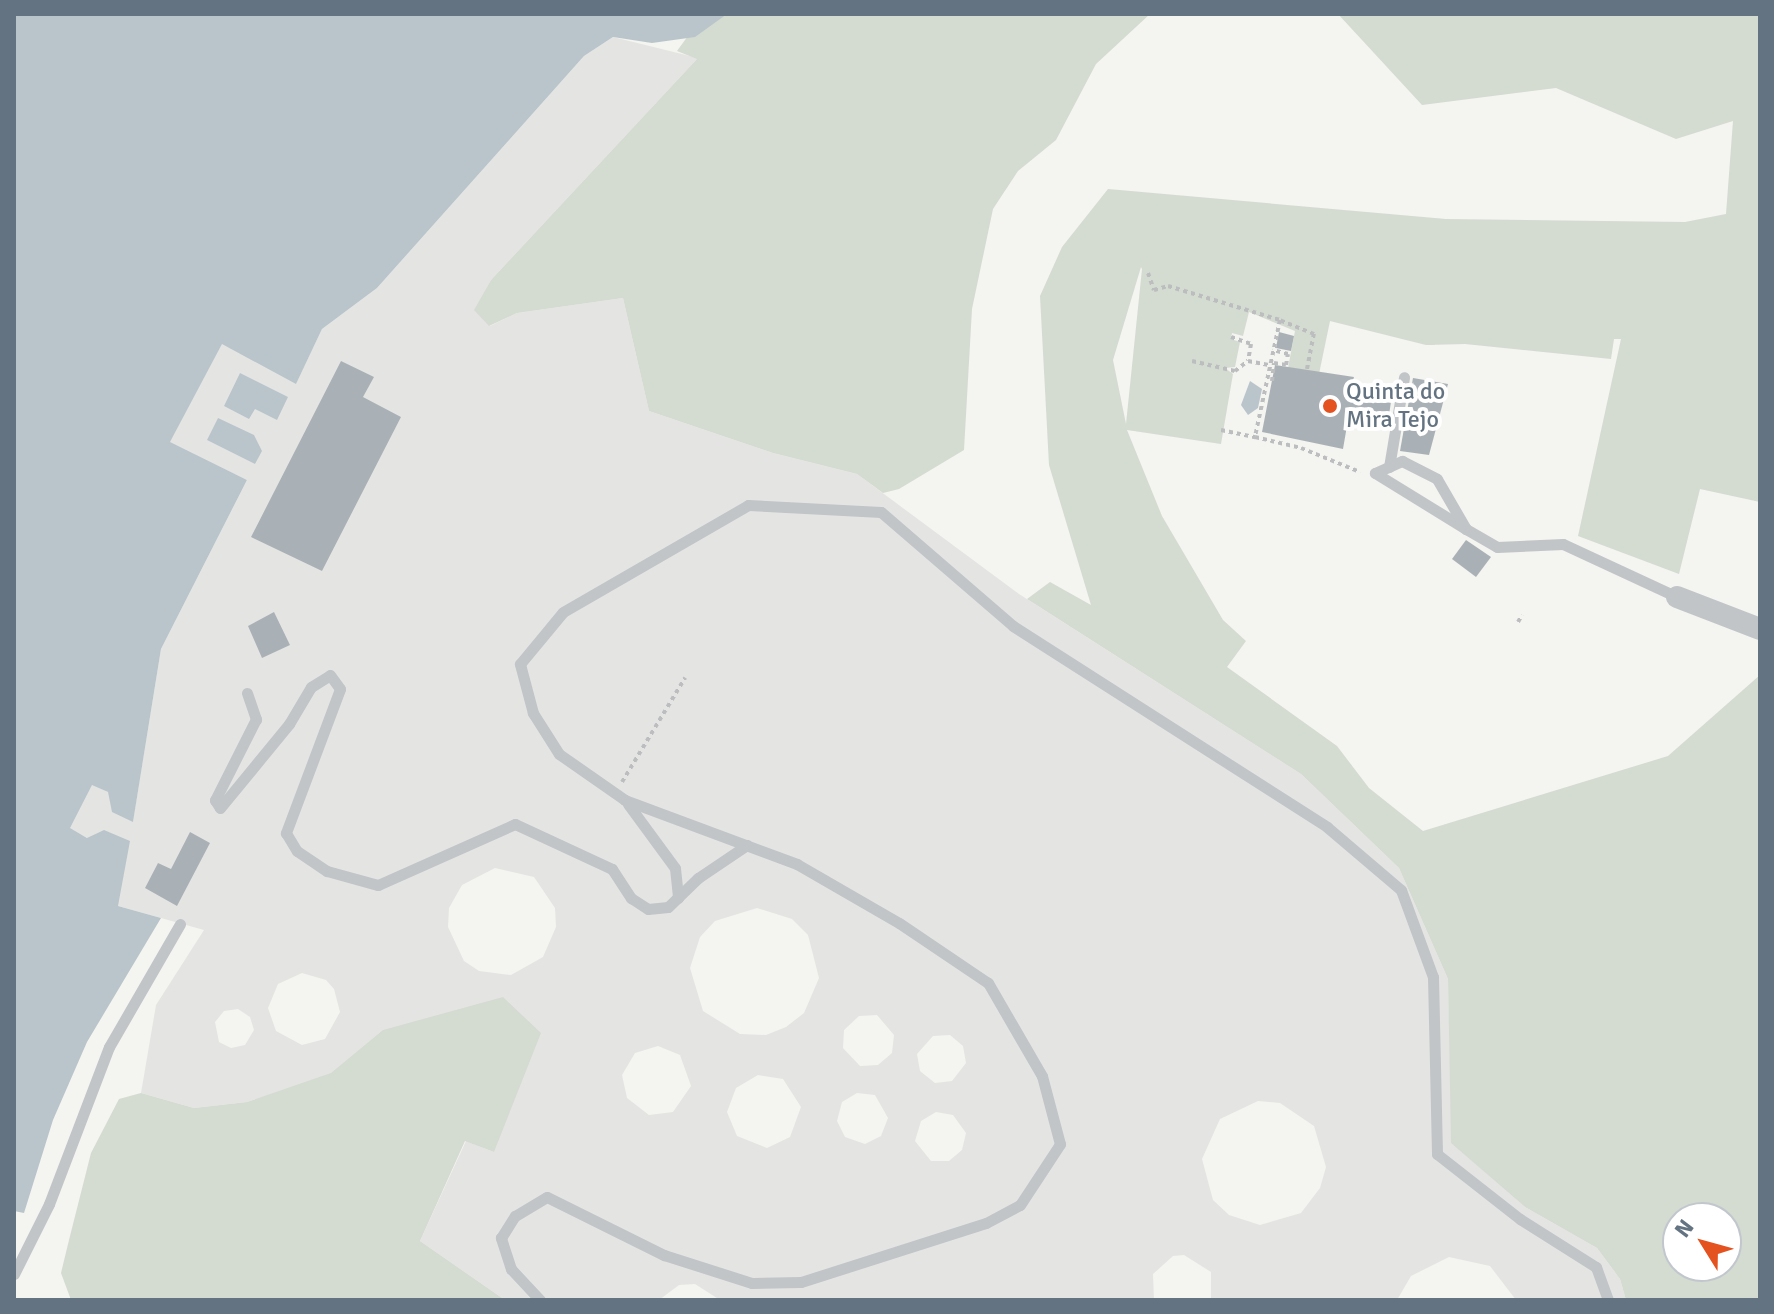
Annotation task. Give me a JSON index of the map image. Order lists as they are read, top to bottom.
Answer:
{
  "places": ["Quinta do Mira Tejo"],
  "north": "top left"
}
